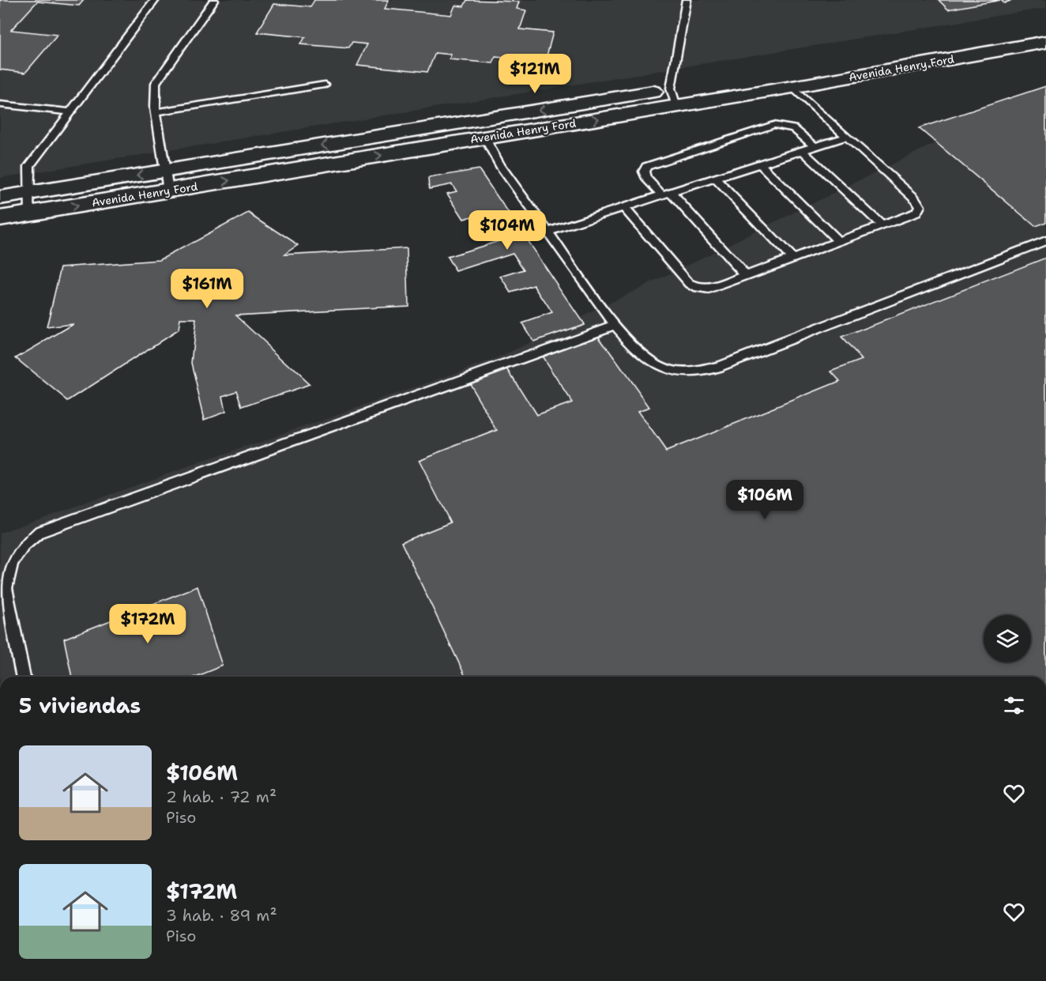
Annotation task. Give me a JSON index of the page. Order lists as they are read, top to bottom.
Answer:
{
  "streets": {
    "main road": ["Avenida Henry Ford"]
  },
  "page": {
    "price": [
      "$121M",
      "$104M",
      "$161M",
      "$106M",
      "$172M"
    ],
    "heading": "5 viviendas",
    "list": [
      {
        "name": "$106M",
        "note": "2 hab. · 72 m² · Piso"
      },
      {
        "name": "$172M",
        "note": "3 hab. · 89 m² · Piso"
      }
    ]
  }
}
